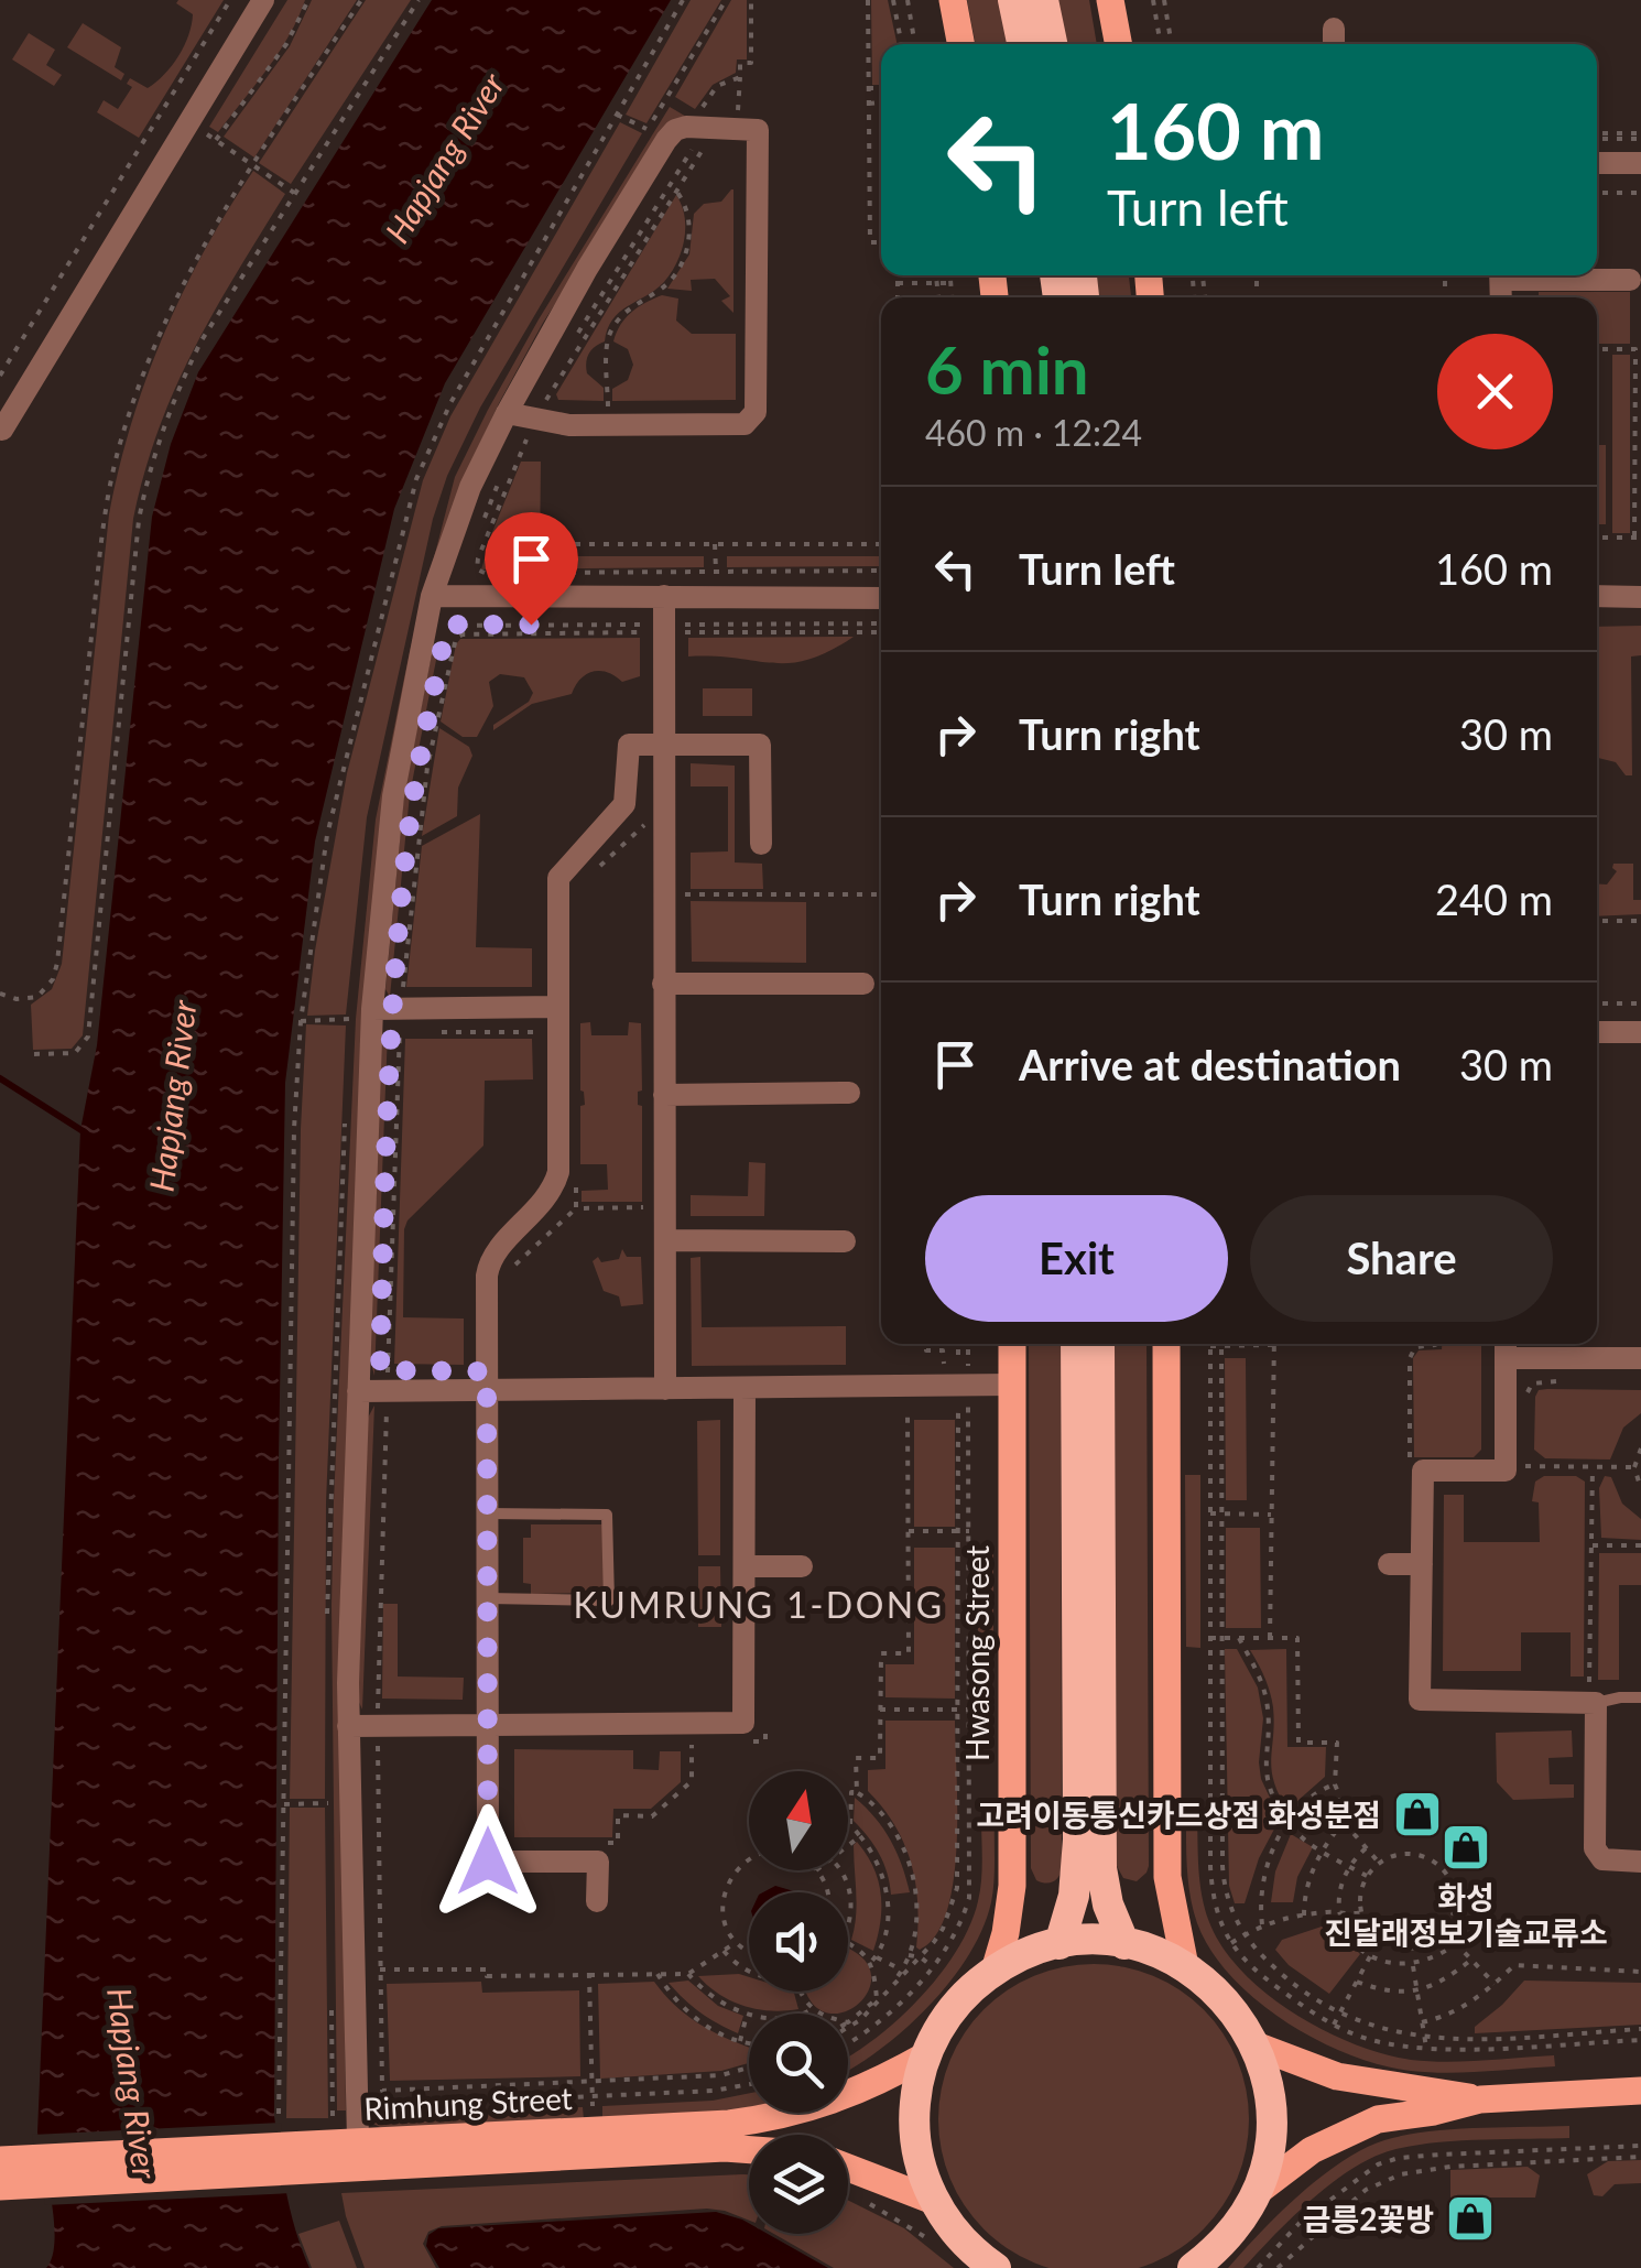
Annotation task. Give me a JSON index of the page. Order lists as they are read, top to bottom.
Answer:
{
  "streets": {
    "main road": ["Hwasong Street", "Rimhung Street"]
  },
  "districts": ["KUMRUNG 1-DONG"],
  "water": ["Hapjang River"],
  "places": {
    "shop": ["고려이동통신카드상점 화성분점", "화성 진달래정보기술교류소", "금릉2꽃방"]
  },
  "north": "top",
  "page": {
    "turn": ["160 m", "Turn left"],
    "heading": ["6 min", "460 m · 12:24"],
    "list": [
      {
        "name": "Turn left",
        "value": "160 m"
      },
      {
        "name": "Turn right",
        "value": "30 m"
      },
      {
        "name": "Turn right",
        "value": "240 m"
      },
      {
        "name": "Arrive at destination",
        "value": "30 m"
      }
    ],
    "buttons": ["Exit", "Share"]
  }
}
